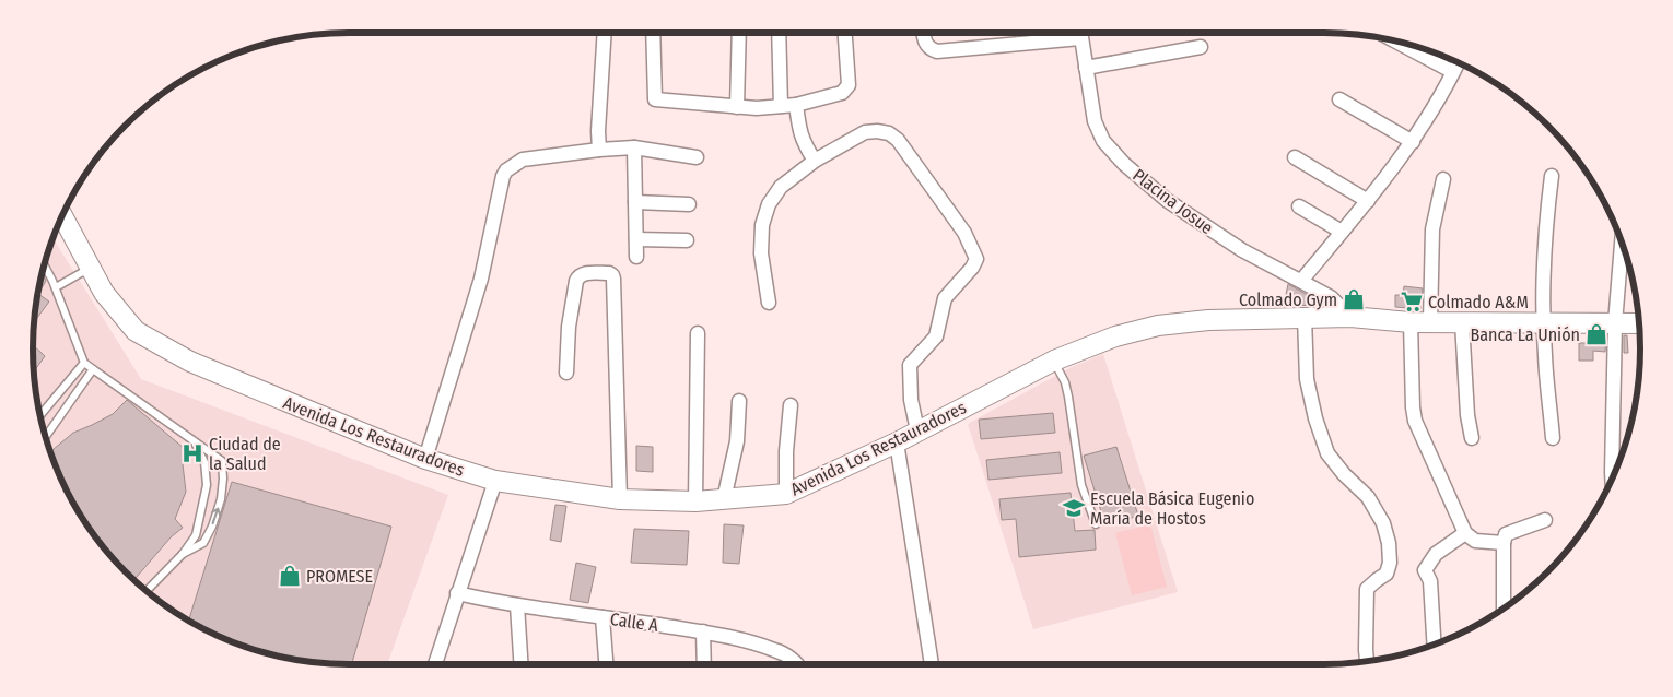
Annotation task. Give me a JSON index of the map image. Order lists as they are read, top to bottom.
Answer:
{
  "streets": {
    "street": ["Placina Josue", "Avenida Los Restauradores", "Calle A"]
  },
  "crossings": [
    ["Placina Josue", "Avenida Los Restauradores"]
  ],
  "places": {
    "shop": ["Colmado Gym", "Banca La Unión", "PROMESE"],
    "supermarket": ["Colmado A&M"],
    "hospital": ["Ciudad de la Salud"],
    "school or university": ["Escuela Básica Eugenio María de Hostos"]
  }
}
